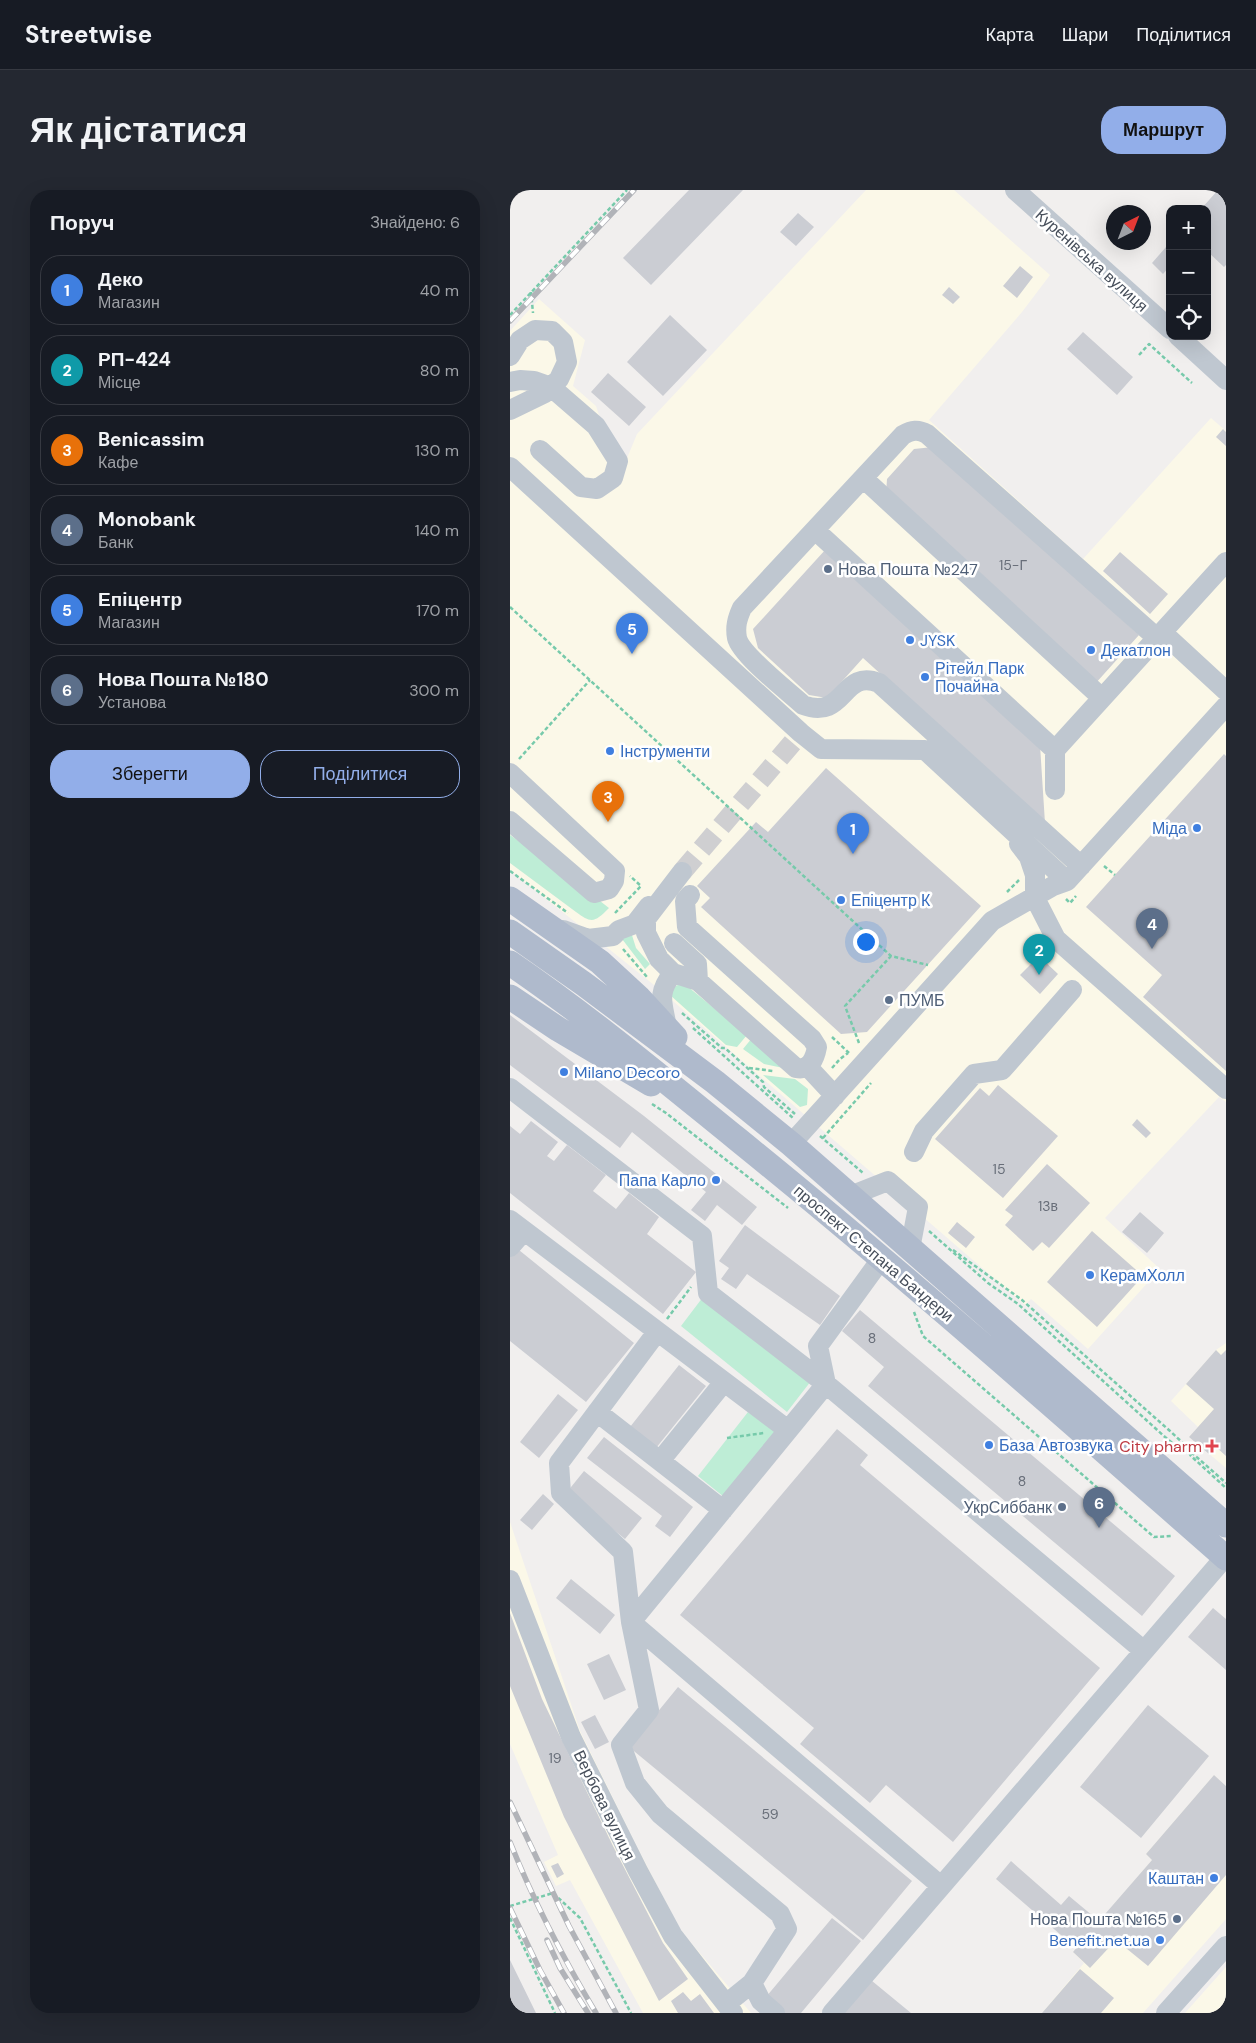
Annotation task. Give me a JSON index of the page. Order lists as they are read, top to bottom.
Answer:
{
  "streets": {
    "main road": ["проспект Степана Бандери"],
    "street": ["Куренівська вулиця", "Вербова вулиця"]
  },
  "places": {
    "other": [
      "Нова Пошта №247",
      "JYSK",
      "Декатлон",
      "Рітейл Парк Почайна",
      "Інструменти",
      "Міда",
      "Епіцентр К",
      "ПУМБ",
      "Milano Decoro",
      "Папа Карло",
      "КерамХолл",
      "База Автозвука",
      "УкрСиббанк",
      "Каштан",
      "Нова Пошта №165",
      "Benefit.net.ua"
    ],
    "health": ["City pharm"]
  },
  "house_numbers": [
    "15-Г",
    "15",
    "13в",
    "8",
    "8",
    "19",
    "59"
  ],
  "north": "top right",
  "page": {
    "header": "Streetwise",
    "nav": ["Карта", "Шари", "Поділитися"],
    "buttons": [
      "Маршрут",
      ["Зберегти", "Поділитися"]
    ],
    "title": "Як дістатися",
    "heading": ["Поруч", "Знайдено: 6"],
    "map_buttons": ["+", "−"],
    "list": [
      {
        "mark": "1",
        "name": "Деко",
        "note": "Магазин",
        "value": "40 m"
      },
      {
        "mark": "2",
        "name": "РП-424",
        "note": "Місце",
        "value": "80 m"
      },
      {
        "mark": "3",
        "name": "Benicassim",
        "note": "Кафе",
        "value": "130 m"
      },
      {
        "mark": "4",
        "name": "Monobank",
        "note": "Банк",
        "value": "140 m"
      },
      {
        "mark": "5",
        "name": "Епіцентр",
        "note": "Магазин",
        "value": "170 m"
      },
      {
        "mark": "6",
        "name": "Нова Пошта №180",
        "note": "Установа",
        "value": "300 m"
      }
    ],
    "pins": [
      "5",
      "3",
      "1",
      "4",
      "2",
      "6"
    ]
  }
}
